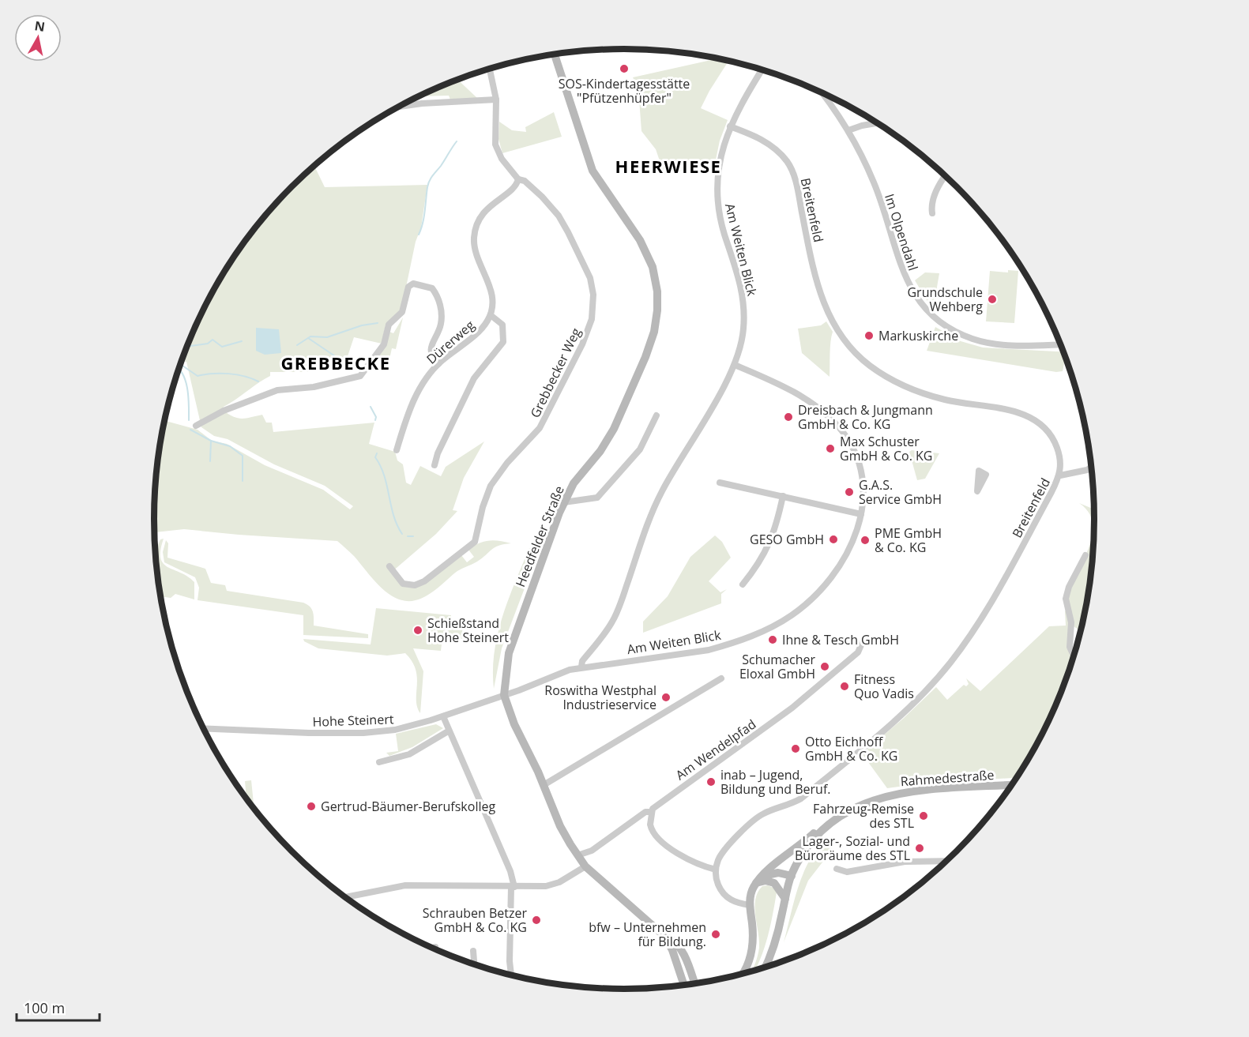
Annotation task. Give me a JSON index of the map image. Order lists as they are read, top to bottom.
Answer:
{
  "streets": {
    "main road": ["Heedfelder Straße", "Rahmedestraße"],
    "street": [
      "Breitenfeld",
      "Im Olpendahl",
      "Am Weiten Blick",
      "Dürerweg",
      "Grebbecker Weg",
      "Hohe Steinert",
      "Am Wendelpfad"
    ]
  },
  "crossings": [
    ["Breitenfeld", "Am Weiten Blick"],
    ["Am Weiten Blick", "Heedfelder Straße"],
    ["Am Weiten Blick", "Hohe Steinert"],
    ["Dürerweg", "Grebbecker Weg"],
    ["Heedfelder Straße", "Hohe Steinert"],
    ["Heedfelder Straße", "Am Wendelpfad"]
  ],
  "districts": ["HEERWIESE", "GREBBECKE"],
  "places": [
    "SOS-Kindertagesstätte \"Pfützenhüpfer\"",
    "Grundschule Wehberg",
    "Markuskirche",
    "Dreisbach & Jungmann GmbH & Co. KG",
    "Max Schuster GmbH & Co. KG",
    "G.A.S. Service GmbH",
    "GESO GmbH",
    "PME GmbH & Co. KG",
    "Schießstand Hohe Steinert",
    "Ihne & Tesch GmbH",
    "Schumacher Eloxal GmbH",
    "Fitness Quo Vadis",
    "Roswitha Westphal Industrieservice",
    "Otto Eichhoff GmbH & Co. KG",
    "inab – Jugend, Bildung und Beruf.",
    "Gertrud-Bäumer-Berufskolleg",
    "Fahrzeug-Remise des STL",
    "Lager-, Sozial- und Büroräume des STL",
    "Schrauben Betzer GmbH & Co. KG",
    "bfw – Unternehmen für Bildung."
  ],
  "scale_bar": "100 m",
  "north": "top"
}
